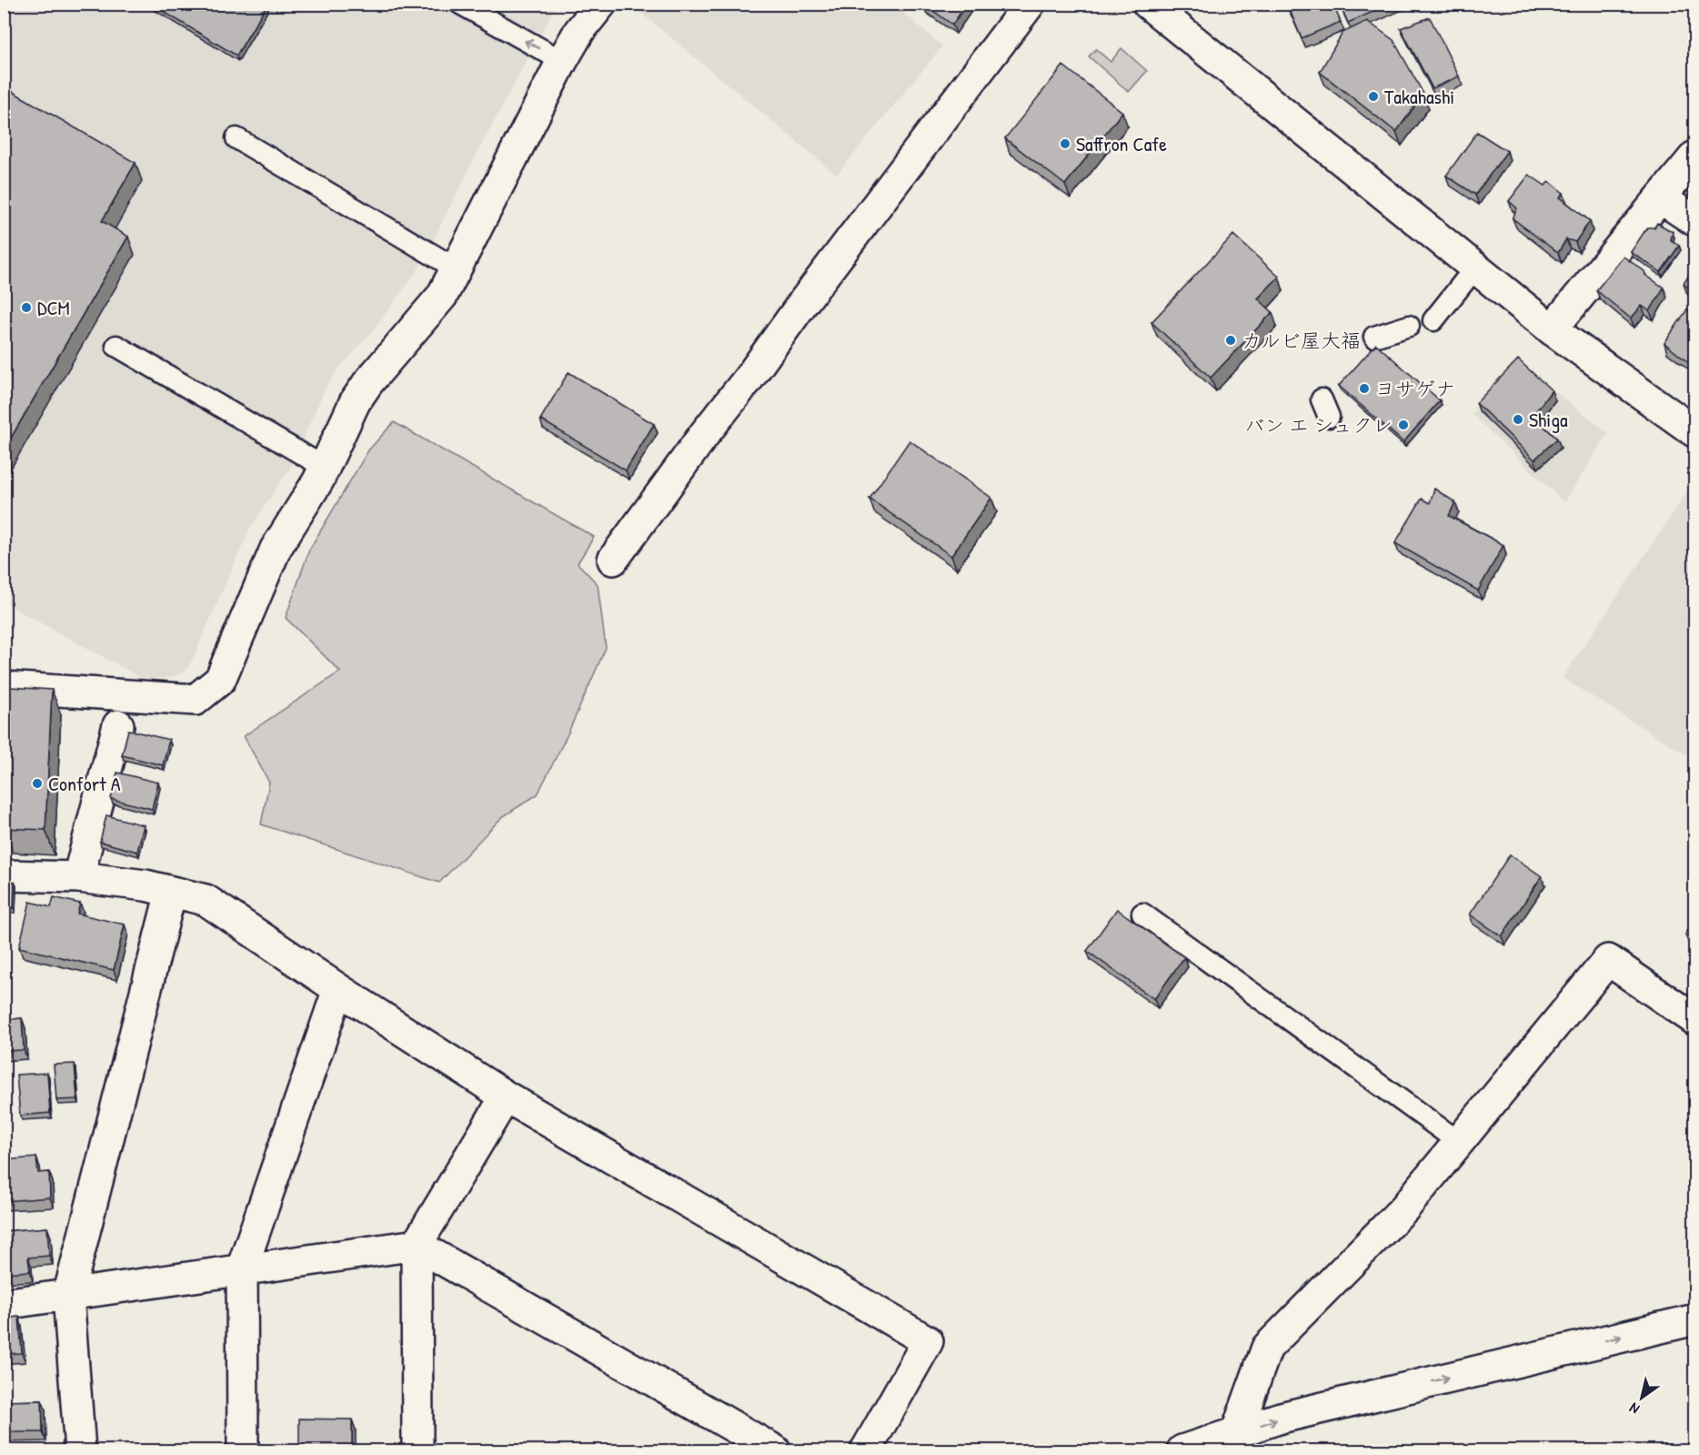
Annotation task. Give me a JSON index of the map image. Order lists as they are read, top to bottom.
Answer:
{
  "places": [
    "Takahashi",
    "Saffron Cafe",
    "DCM",
    "カルビ屋大福",
    "ヨサゲナ",
    "Shiga",
    "バン エ シュクレ",
    "Confort A"
  ],
  "north": "bottom left"
}
